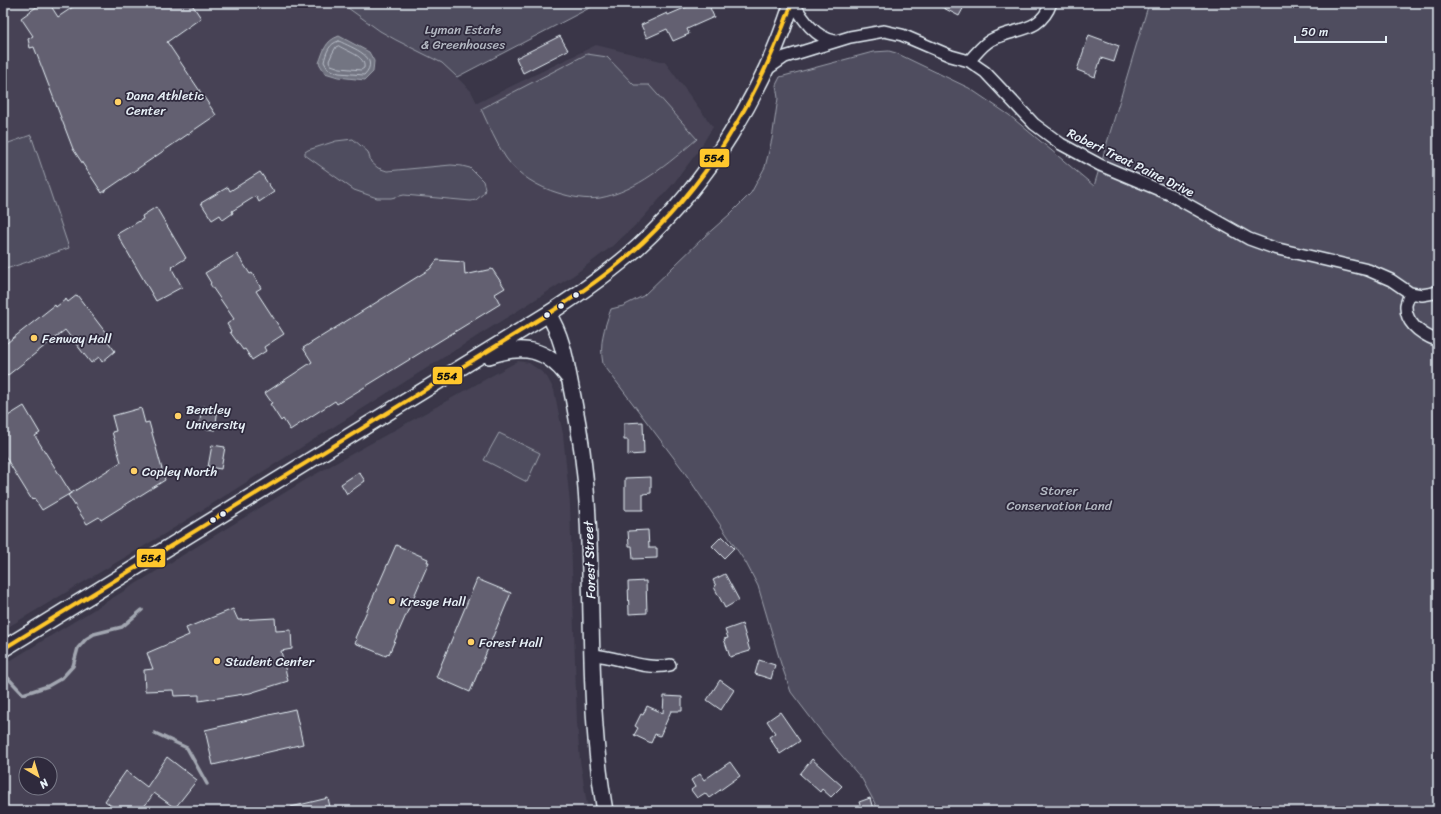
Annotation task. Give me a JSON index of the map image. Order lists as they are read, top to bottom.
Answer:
{
  "streets": {
    "main road": ["Forest Street"],
    "street": ["Robert Treat Paine Drive"]
  },
  "parks": ["Lyman Estate & Greenhouses", "Storer Conservation Land"],
  "places": [
    "Dana Athletic Center",
    "Fenway Hall",
    "Bentley University",
    "Copley North",
    "Kresge Hall",
    "Forest Hall",
    "Student Center"
  ],
  "lines": ["transit line 554"],
  "scale_bar": "50 m",
  "north": "bottom right"
}
